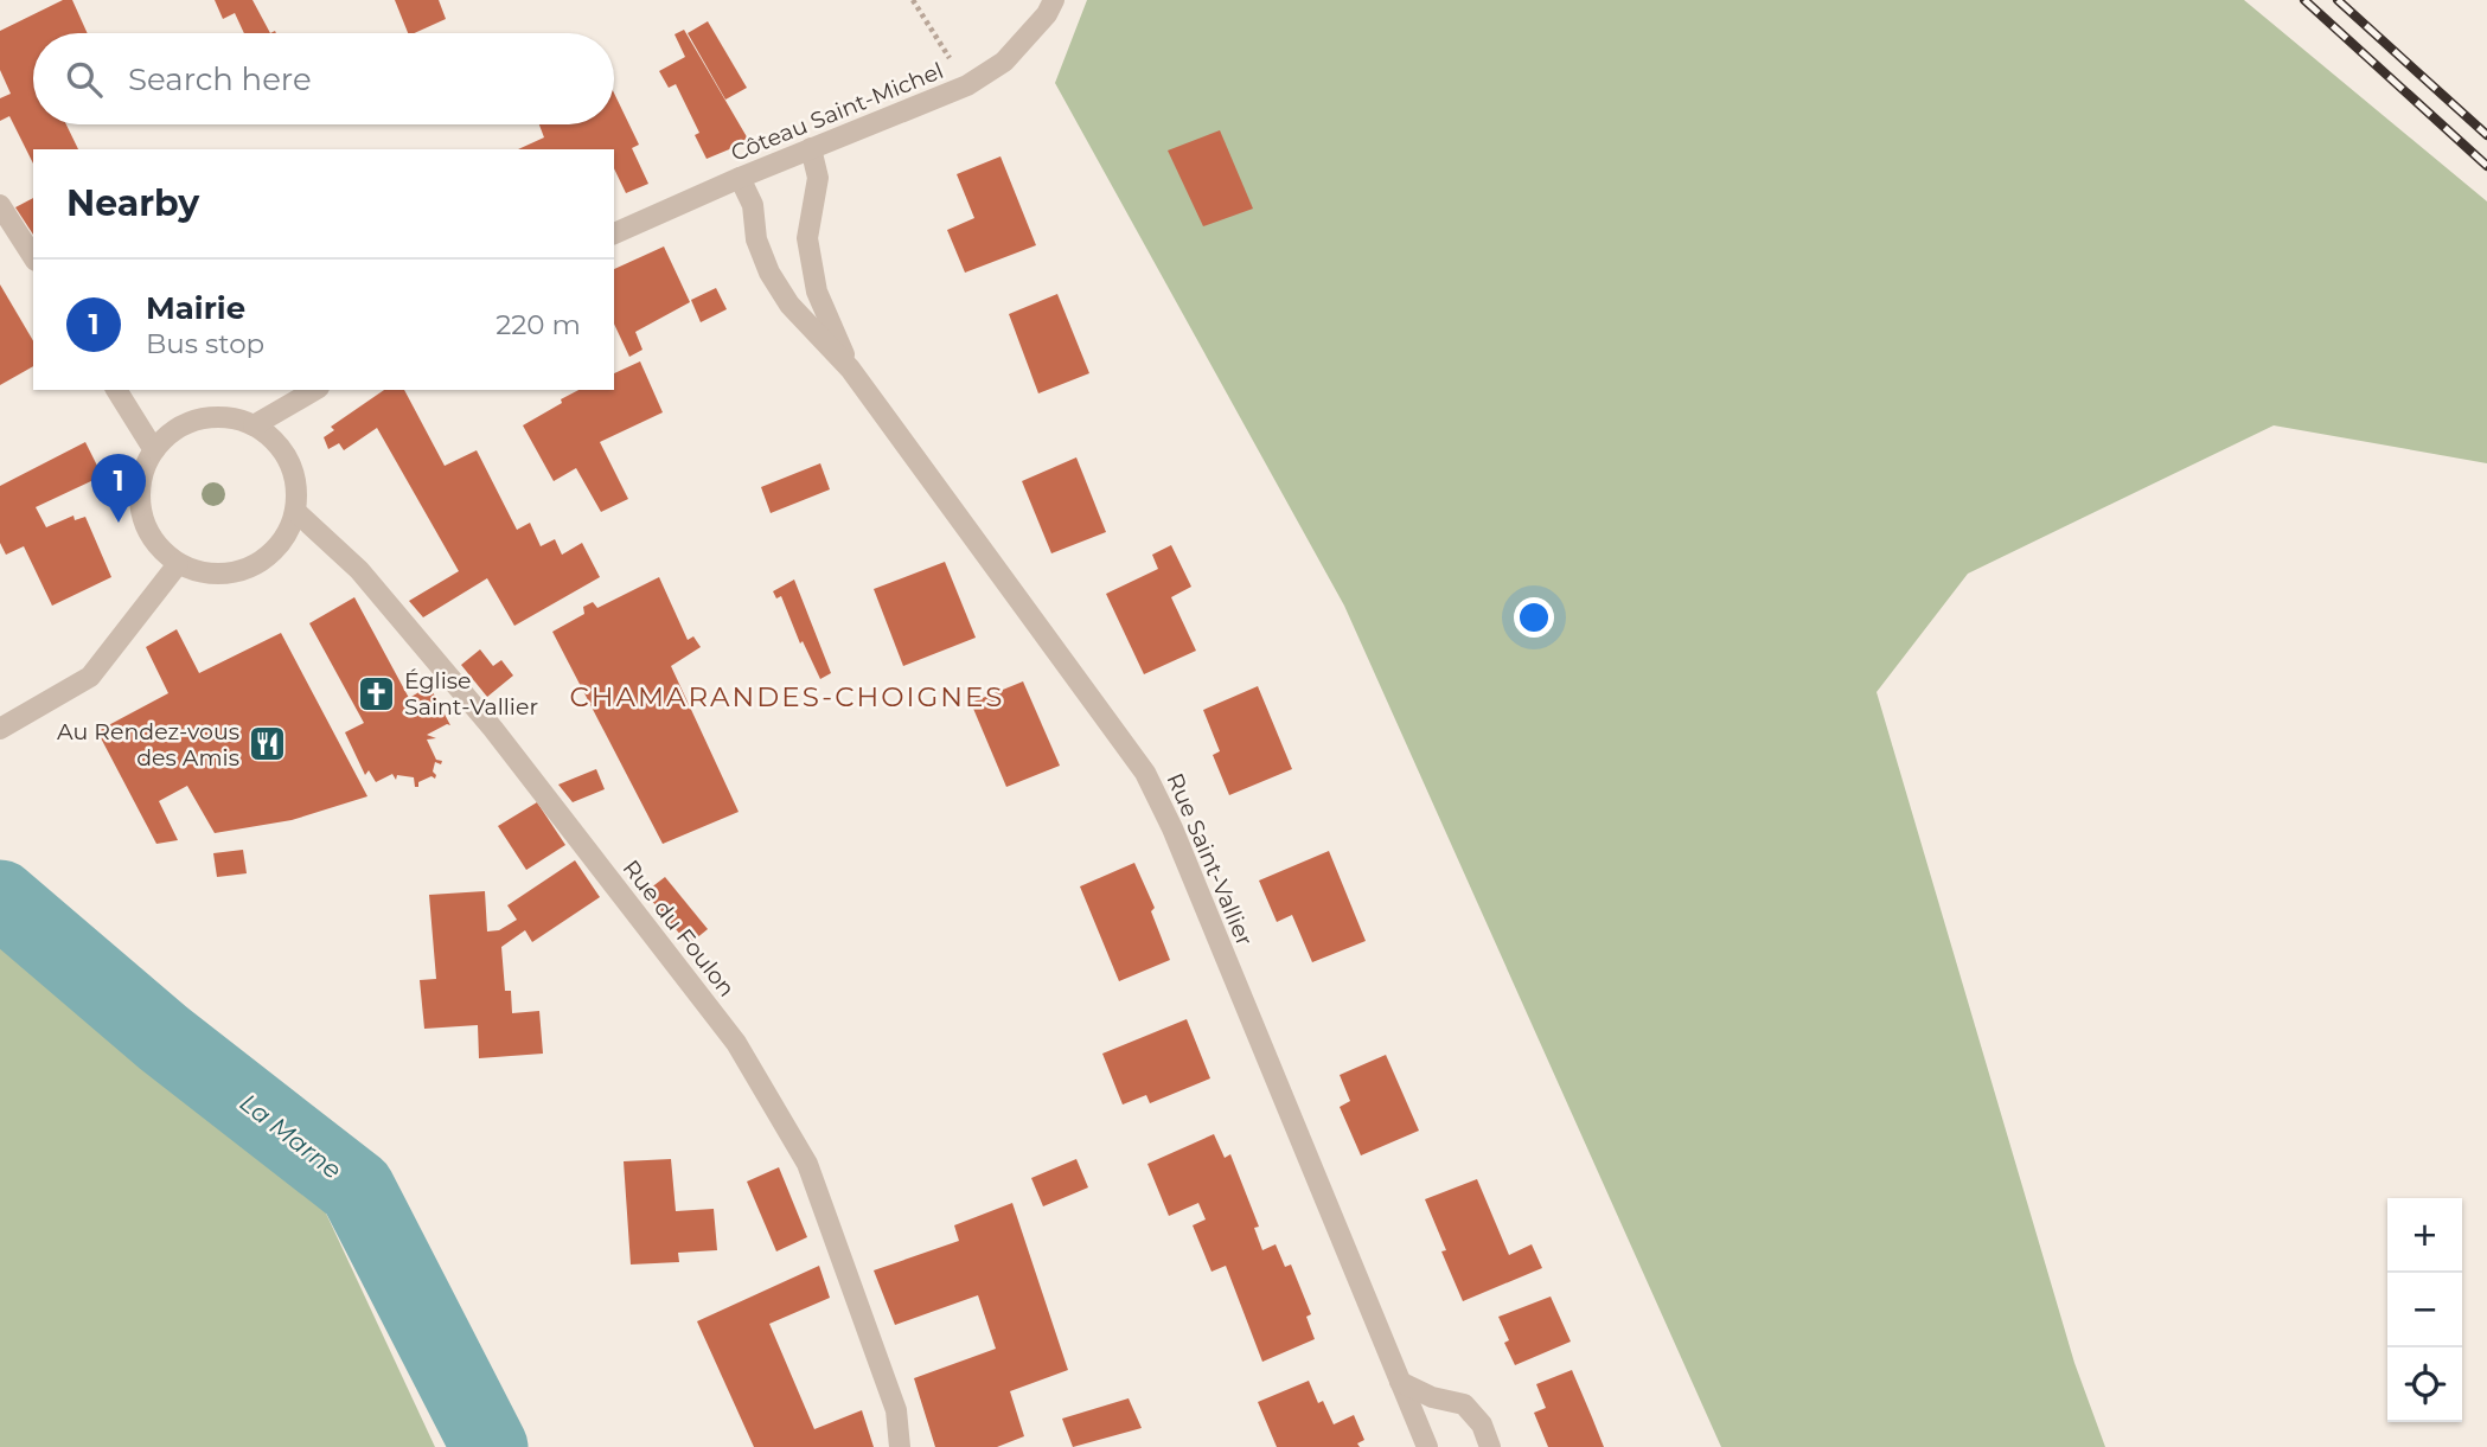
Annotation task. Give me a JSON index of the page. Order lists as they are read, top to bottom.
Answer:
{
  "streets": {
    "street": ["Côteau Saint-Michel", "Rue Saint-Vallier", "Rue du Foulon"]
  },
  "crossings": [
    ["Côteau Saint-Michel", "Rue Saint-Vallier"]
  ],
  "districts": ["CHAMARANDES-CHOIGNES"],
  "water": ["La Marne"],
  "places": {
    "church": ["Église Saint-Vallier"],
    "restaurant": ["Au Rendez-vous des Amis"]
  },
  "page": {
    "search": "Search here",
    "heading": "Nearby",
    "list": [
      {
        "mark": "1",
        "name": "Mairie",
        "note": "Bus stop",
        "value": "220 m"
      }
    ],
    "pins": "1",
    "map_buttons": ["+", "−"]
  }
}
